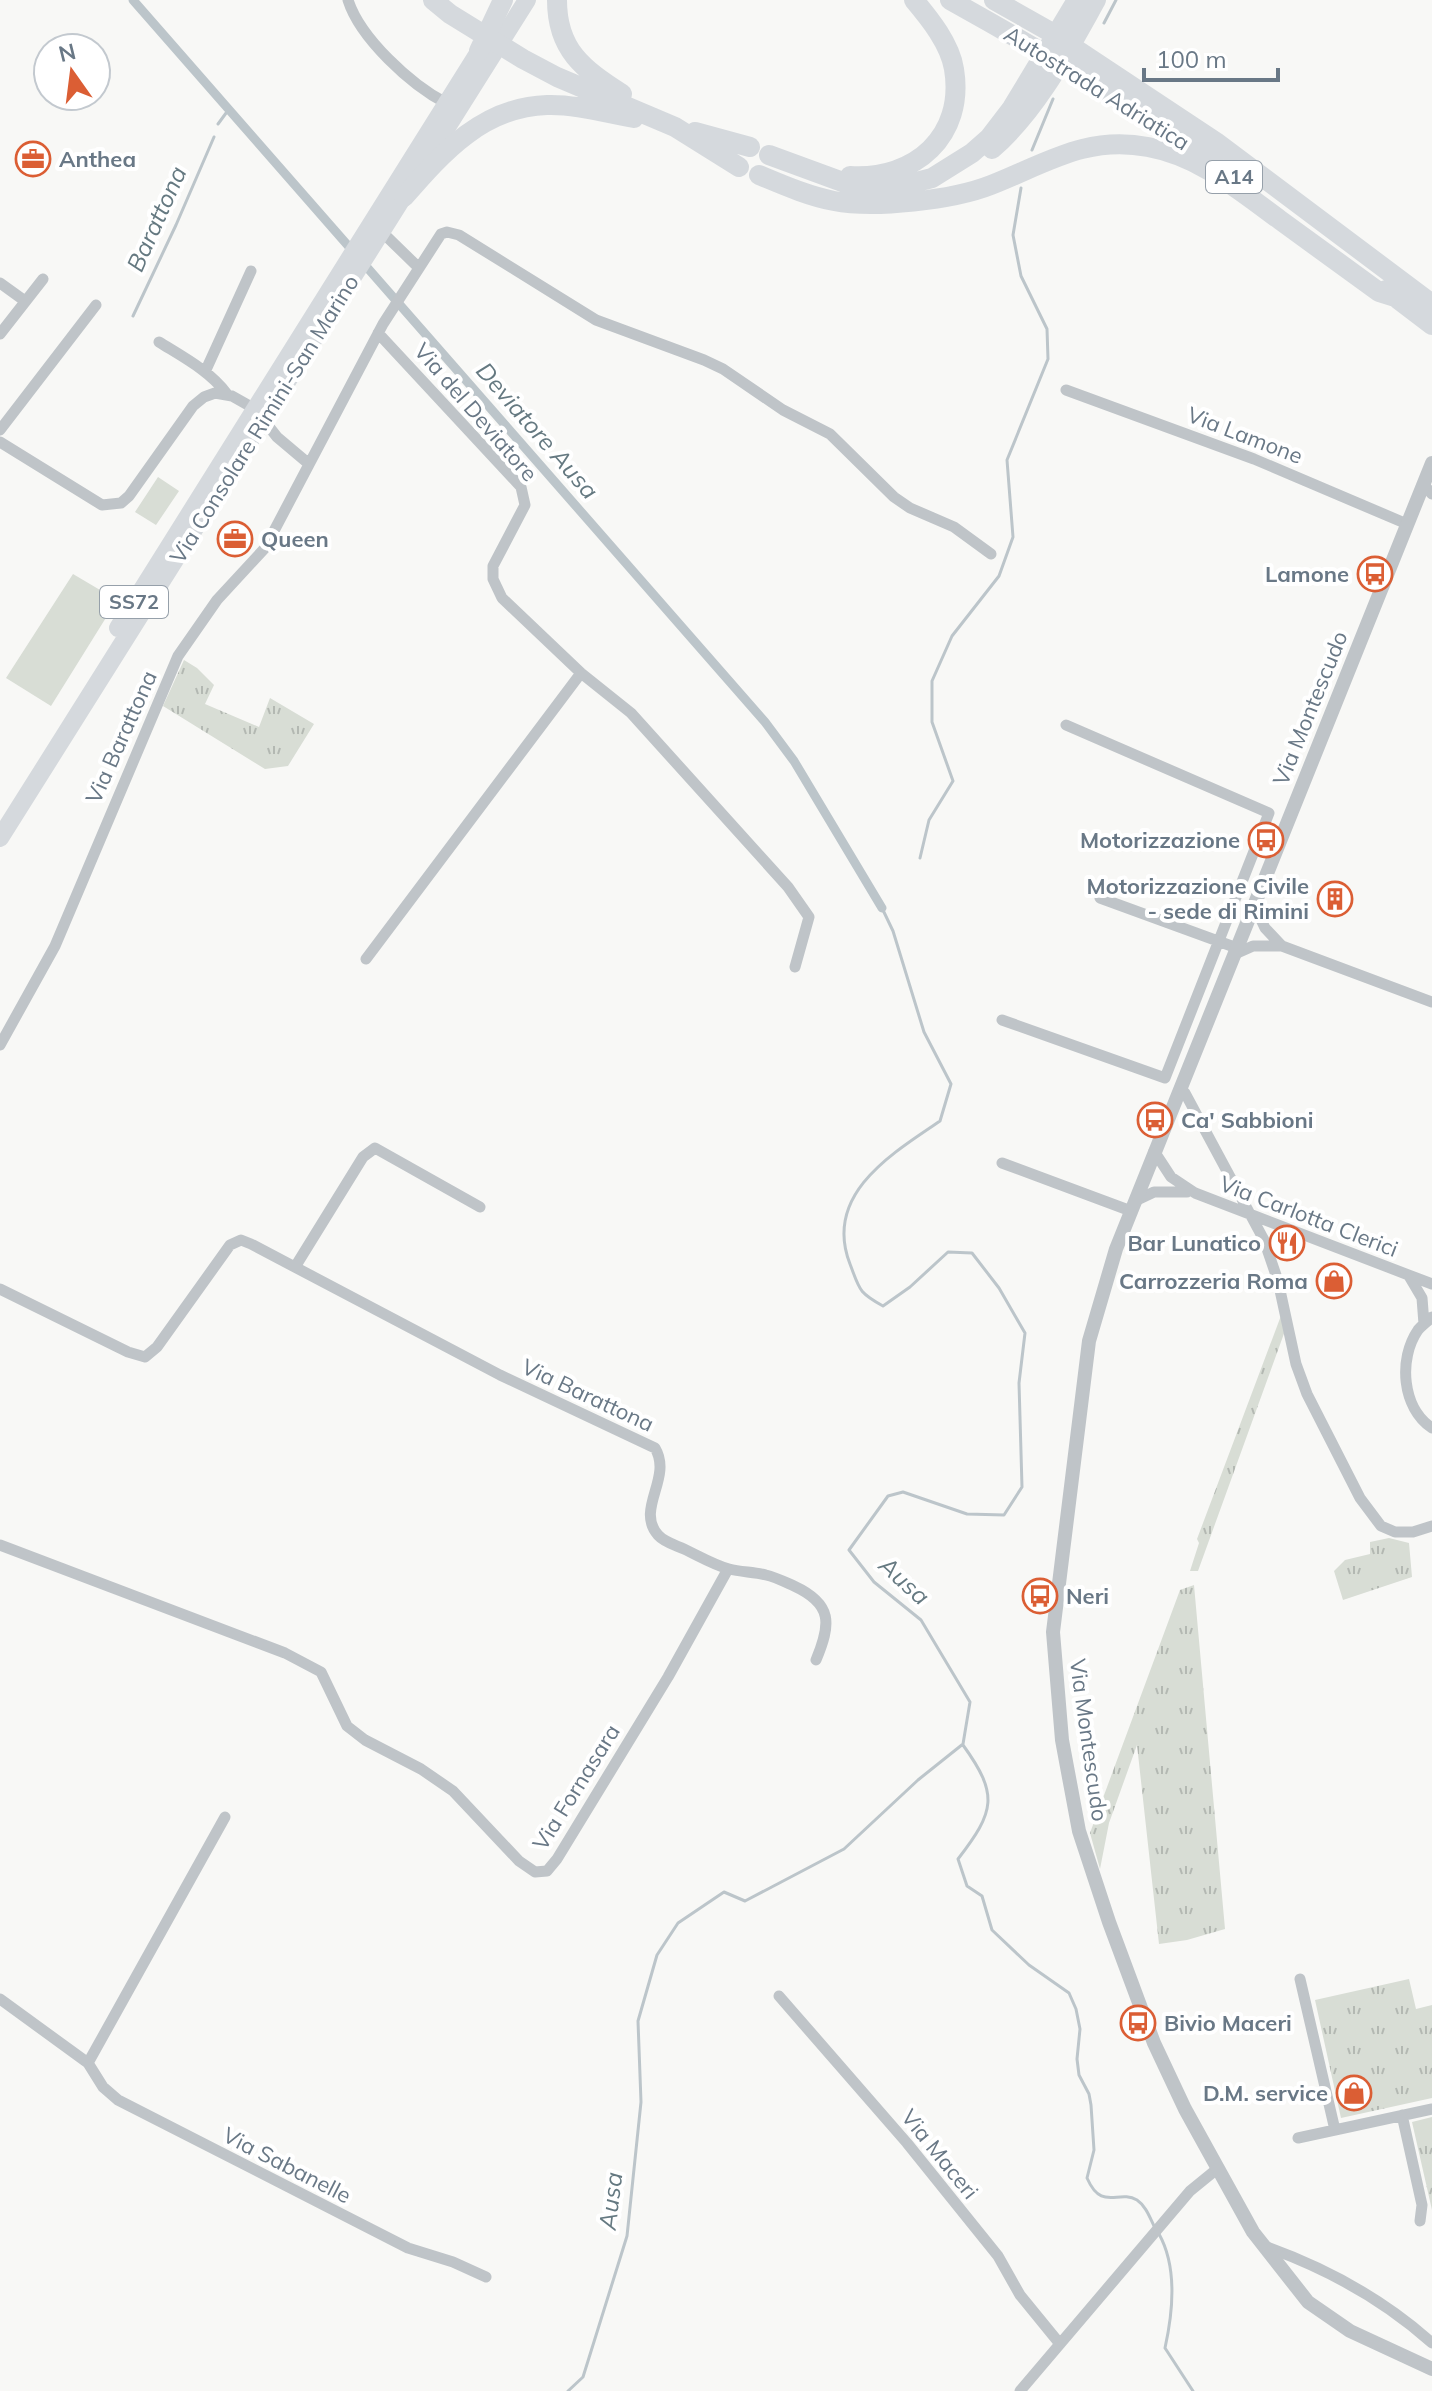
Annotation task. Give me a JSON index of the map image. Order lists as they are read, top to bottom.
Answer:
{
  "streets": {
    "highway": ["Autostrada Adriatica", "A14"],
    "main road": ["Via Consolare Rimini-San Marino", "SS72"],
    "street": [
      "Via del Deviatore",
      "Via Lamone",
      "Via Montescudo",
      "Via Barattona",
      "Via Carlotta Clerici",
      "Via Fornasara",
      "Via Maceri",
      "Via Sabanelle"
    ]
  },
  "crossings": [
    ["Via del Deviatore", "Via Barattona"],
    ["Via Lamone", "Via Montescudo"],
    ["Via Montescudo", "Via Carlotta Clerici"],
    ["Via Barattona", "Via Fornasara"]
  ],
  "water": ["Barattona", "Deviatore Ausa", "Ausa"],
  "places": {
    "office": ["Anthea", "Queen"],
    "bus stop": [
      "Lamone",
      "Motorizzazione",
      "Ca' Sabbioni",
      "Neri",
      "Bivio Maceri"
    ],
    "building": ["Motorizzazione Civile - sede di Rimini"],
    "restaurant": ["Bar Lunatico"],
    "shop": ["Carrozzeria Roma", "D.M. service"]
  },
  "scale_bar": "100 m",
  "north": "top"
}
